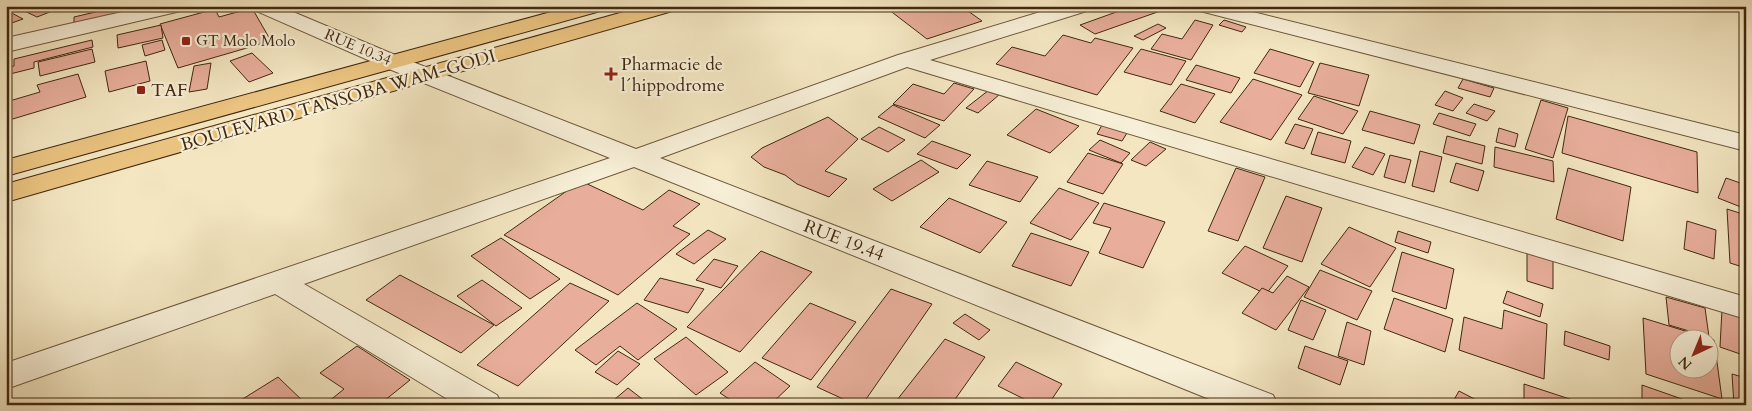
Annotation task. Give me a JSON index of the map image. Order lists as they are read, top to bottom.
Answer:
{
  "streets": {
    "main road": ["BOULEVARD TANSOBA WAM-GODI"],
    "street": ["RUE 10.34", "RUE 19.44"]
  },
  "crossings": [
    ["RUE 10.34", "BOULEVARD TANSOBA WAM-GODI"],
    ["RUE 10.34", "RUE 19.44"],
    ["BOULEVARD TANSOBA WAM-GODI", "RUE 19.44"]
  ],
  "places": {
    "transit": ["GT Molo Molo", "TAF"],
    "health": ["Pharmacie de l´hippodrome"]
  },
  "north": "bottom left"
}
